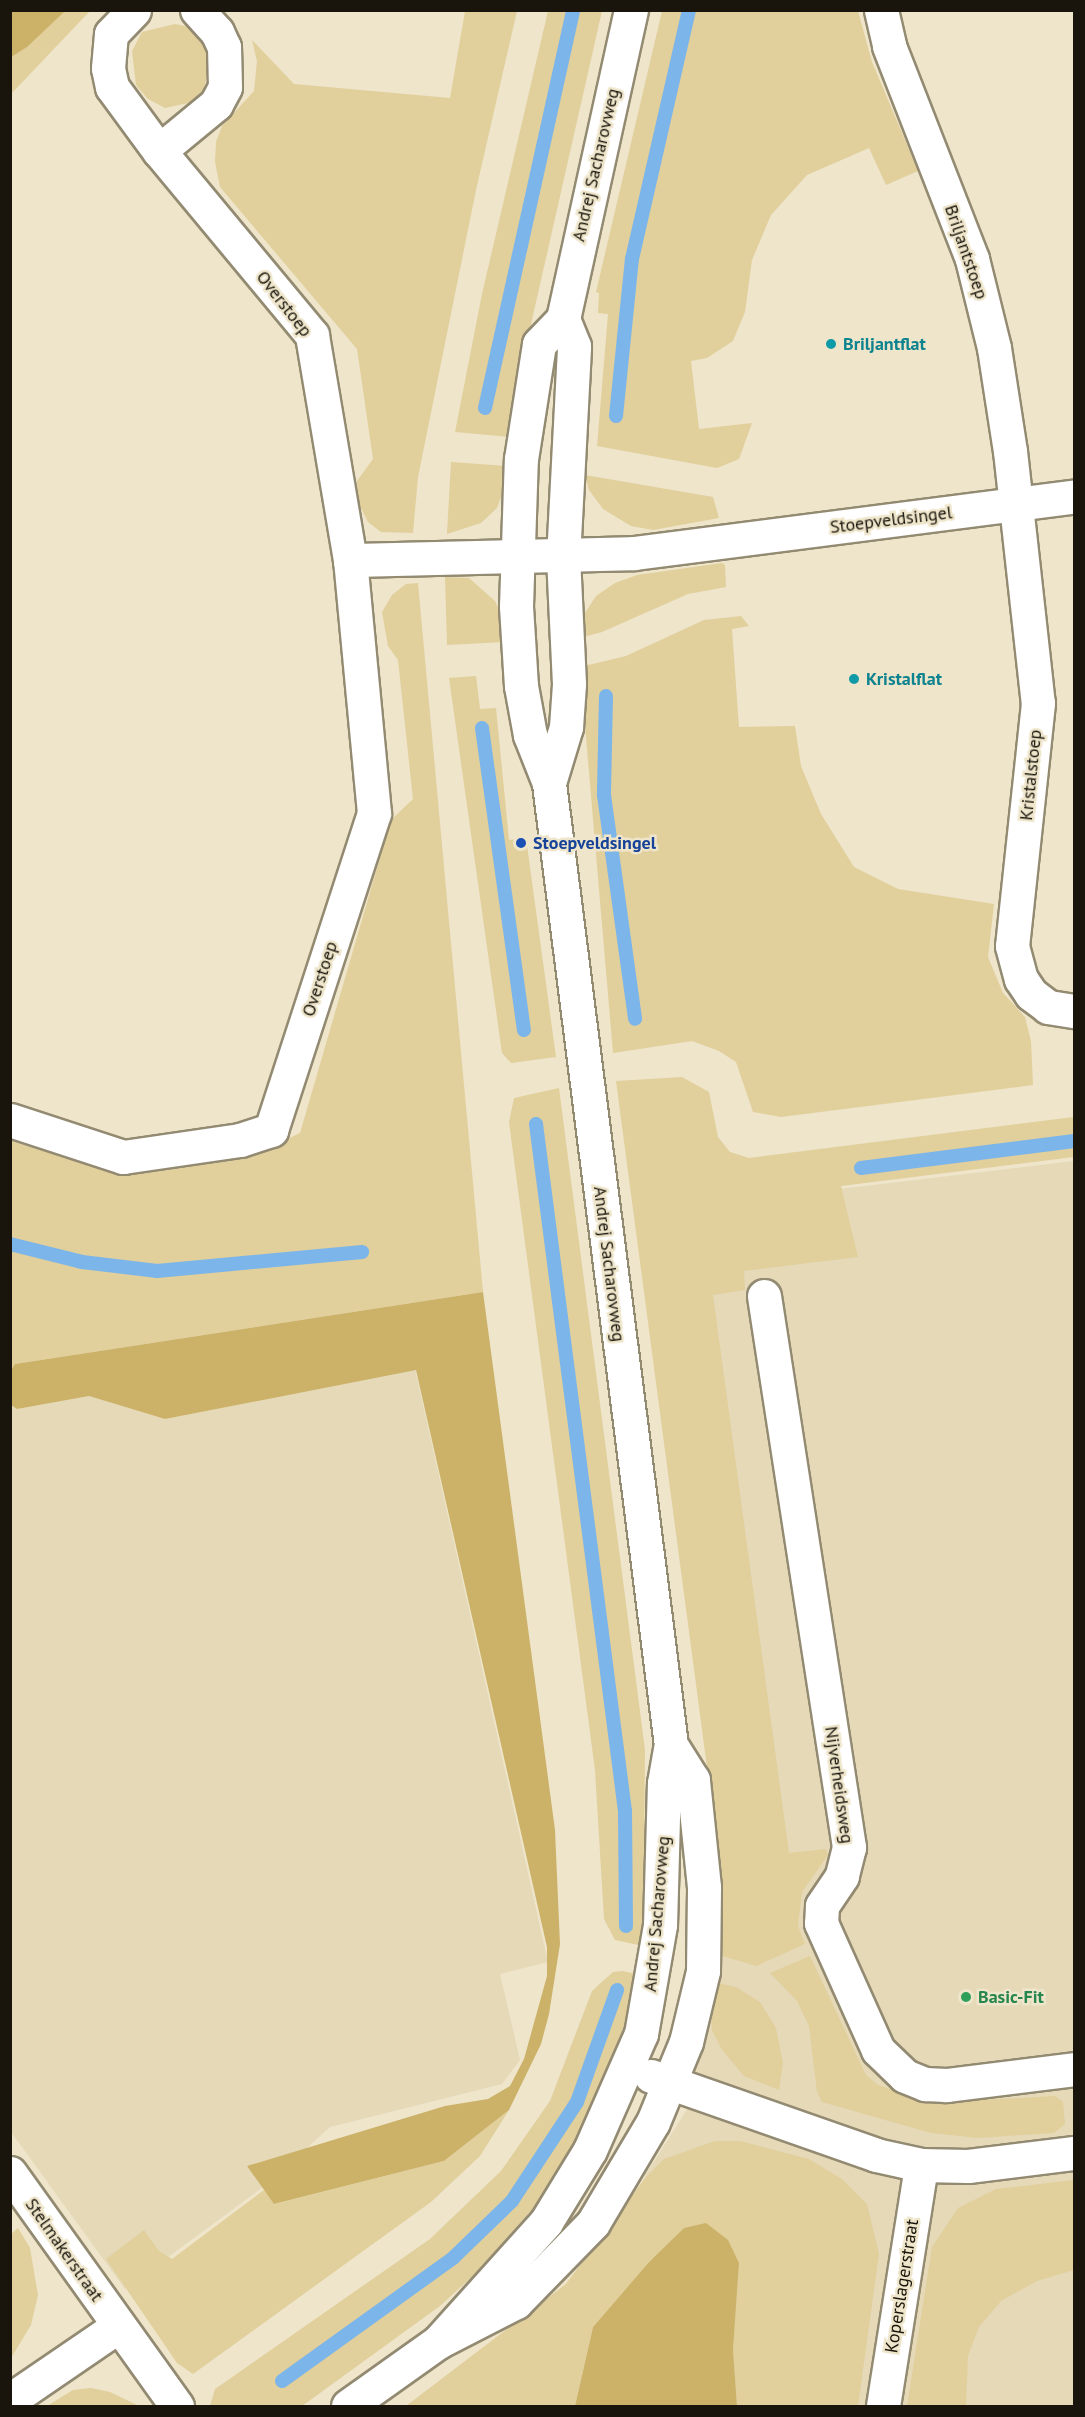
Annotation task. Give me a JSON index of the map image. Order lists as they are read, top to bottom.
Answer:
{
  "streets": {
    "street": [
      "Andrej Sacharovweg",
      "Briljantstoep",
      "Overstoep",
      "Stoepveldsingel",
      "Kristalstoep",
      "Nijverheidsweg",
      "Stelmakerstraat",
      "Koperslagerstraat"
    ]
  },
  "crossings": [
    ["Andrej Sacharovweg", "Stoepveldsingel"],
    ["Briljantstoep", "Stoepveldsingel"],
    ["Briljantstoep", "Kristalstoep"],
    ["Stoepveldsingel", "Kristalstoep"]
  ],
  "places": [
    "Briljantflat",
    "Kristalflat",
    "Stoepveldsingel",
    "Basic-Fit"
  ]
}
